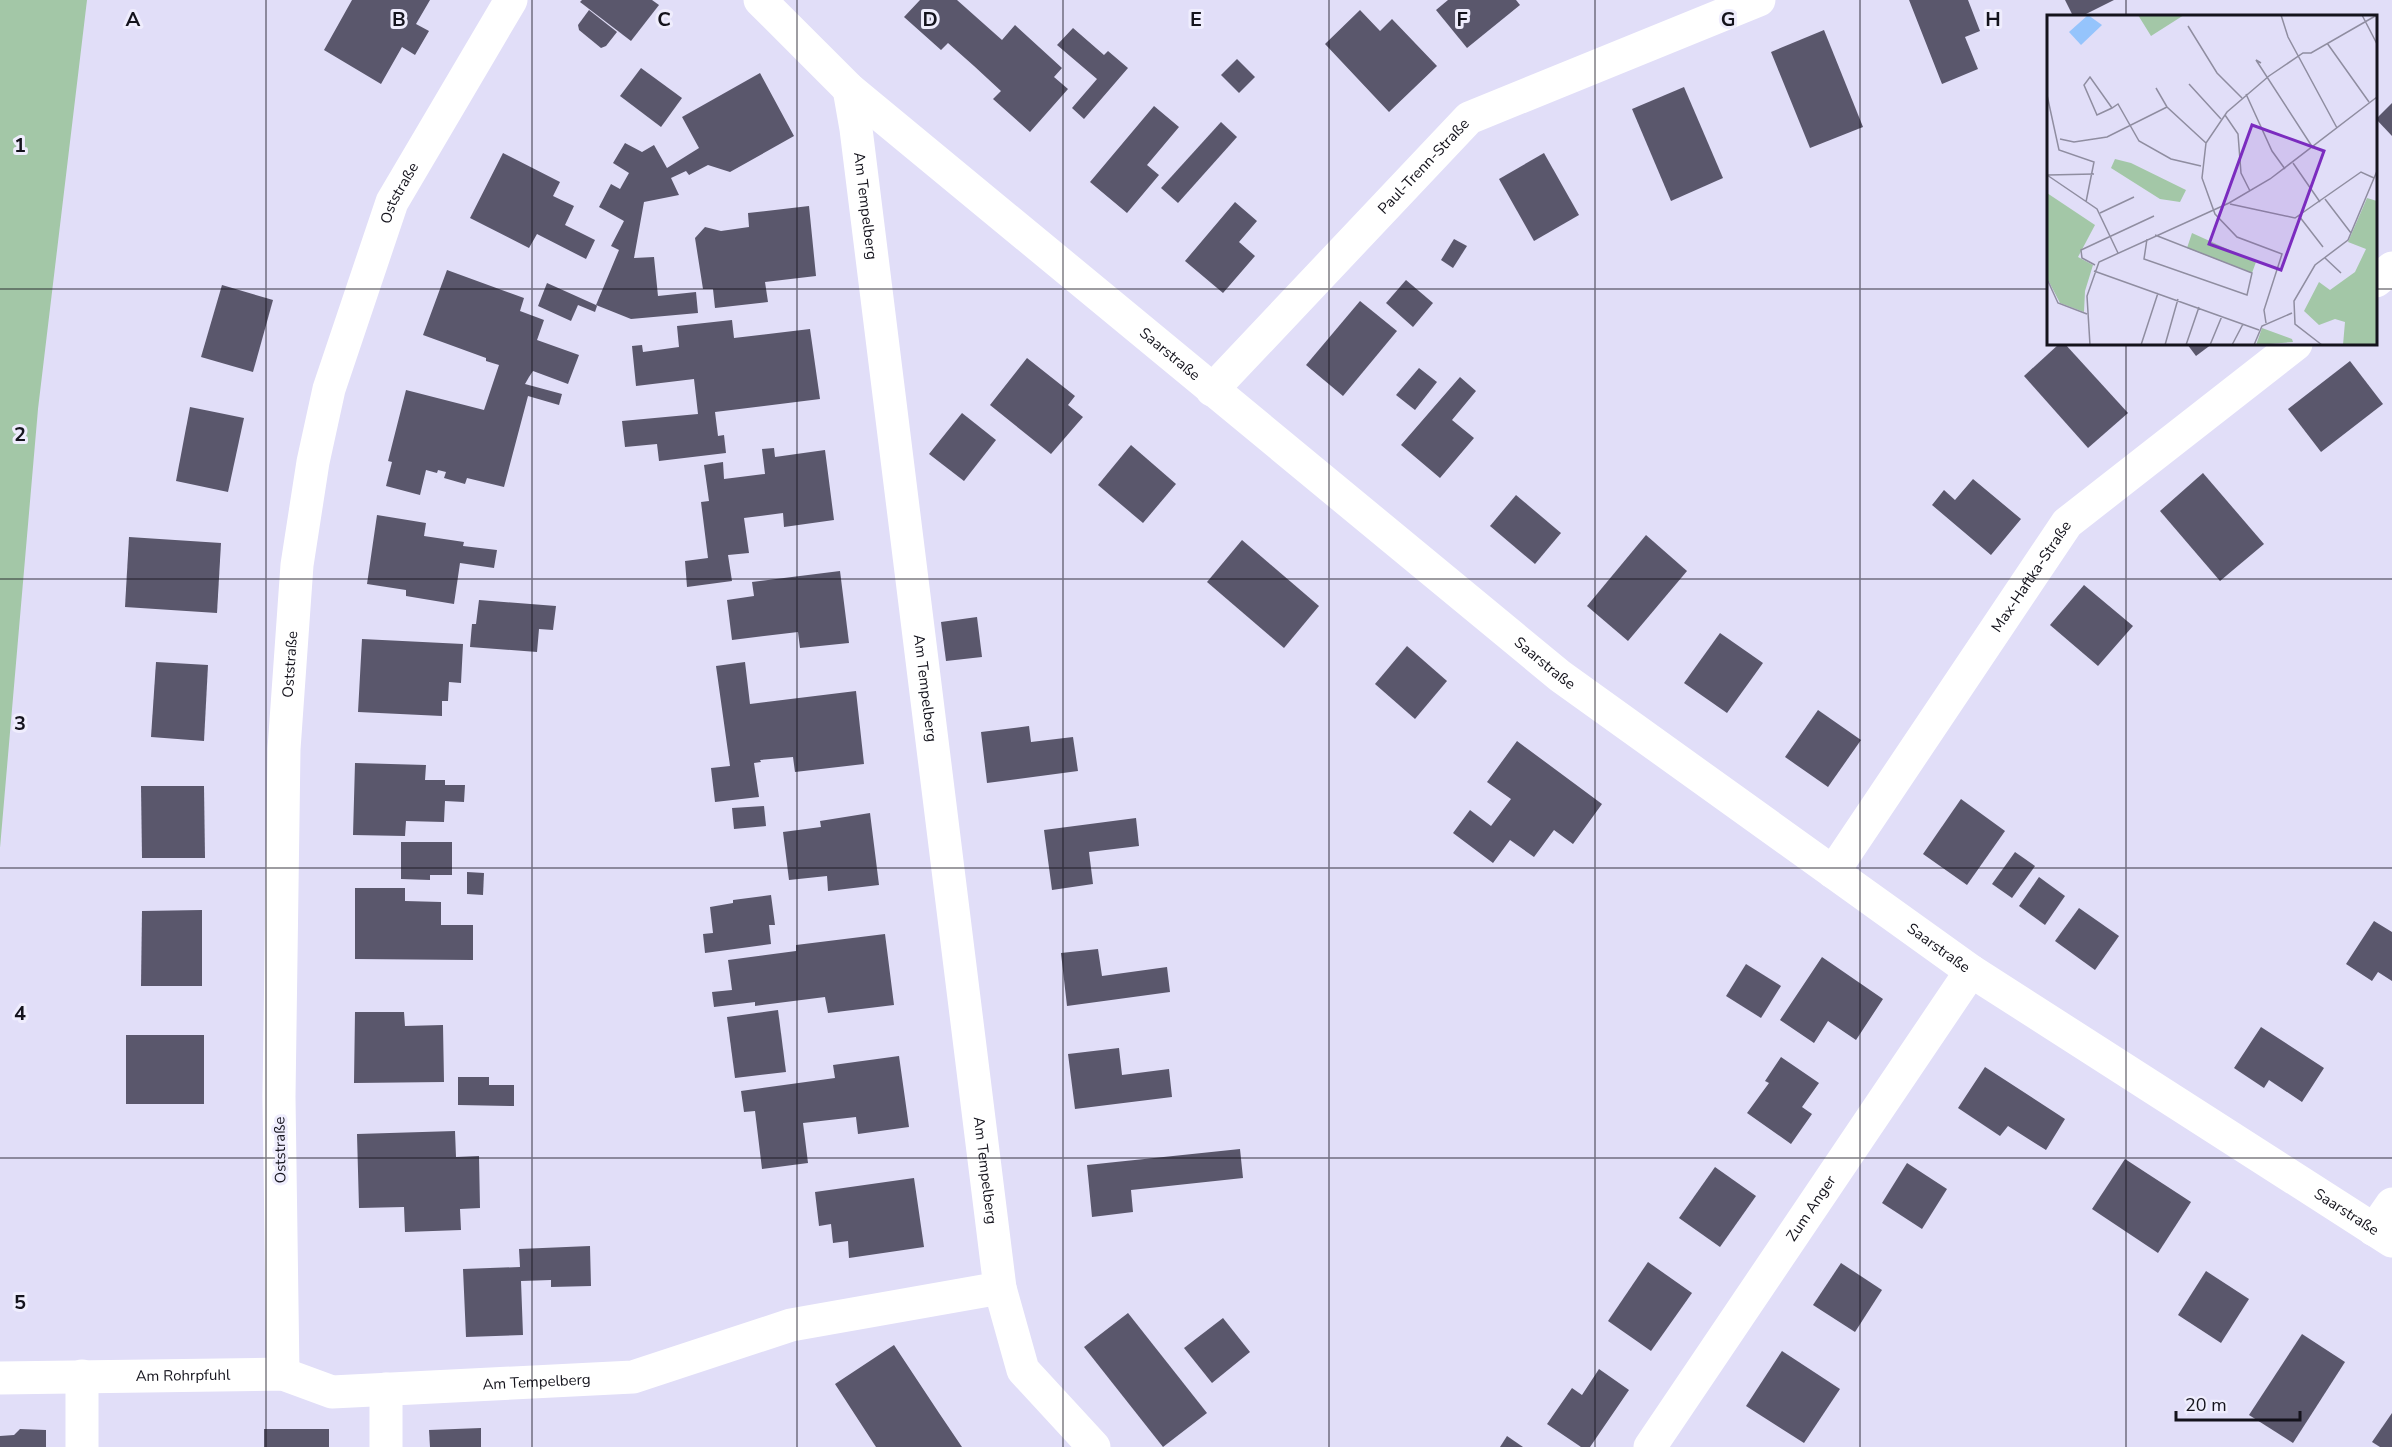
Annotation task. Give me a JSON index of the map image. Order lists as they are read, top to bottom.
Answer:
{
  "streets": {
    "street": [
      "Paul-Trenn-Straße",
      "Oststraße",
      "Am Tempelberg",
      "Saarstraße",
      "Max-Haftka-Straße",
      "Zum Anger",
      "Am Rohrpfuhl"
    ]
  },
  "crossings": [
    ["Paul-Trenn-Straße", "Saarstraße"],
    ["Oststraße", "Am Tempelberg"],
    ["Oststraße", "Am Rohrpfuhl"],
    ["Am Tempelberg", "Saarstraße"],
    ["Am Tempelberg", "Am Rohrpfuhl"],
    ["Saarstraße", "Max-Haftka-Straße"],
    ["Saarstraße", "Zum Anger"]
  ],
  "scale_bar": "20 m",
  "grid": {
    "columns": [
      "A",
      "B",
      "C",
      "D",
      "E",
      "F",
      "G",
      "H"
    ],
    "rows": [
      "1",
      "2",
      "3",
      "4",
      "5"
    ]
  }
}
